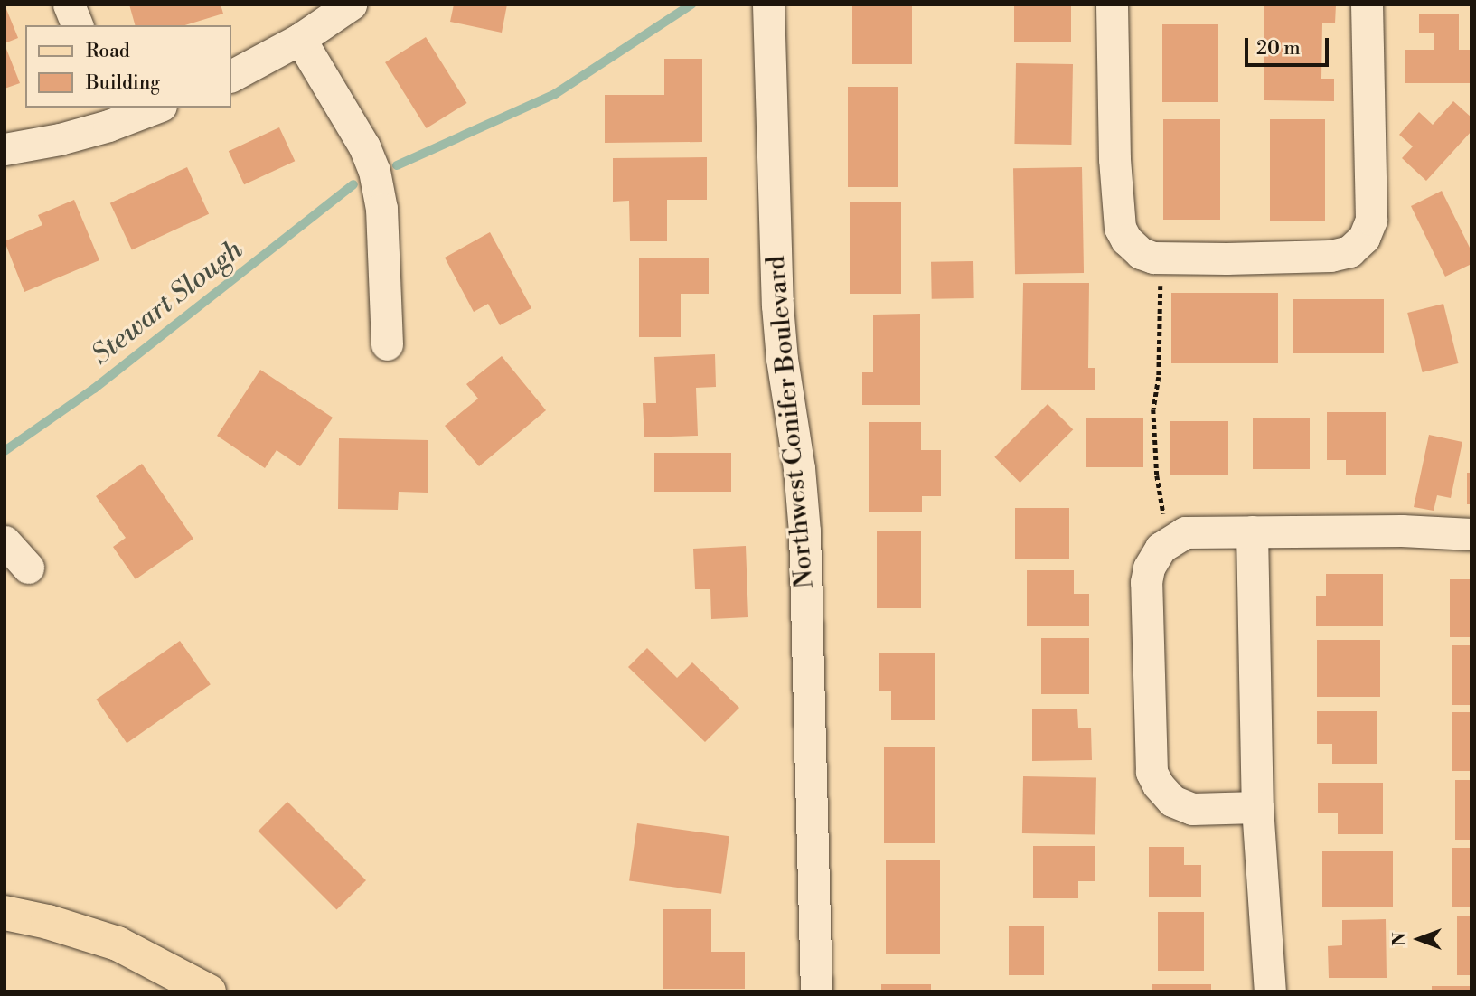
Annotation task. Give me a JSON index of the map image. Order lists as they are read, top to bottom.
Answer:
{
  "streets": {
    "street": ["Northwest Conifer Boulevard"]
  },
  "water": ["Stewart Slough"],
  "legend": ["Road", "Building"],
  "scale_bar": "20 m",
  "north": "left"
}
